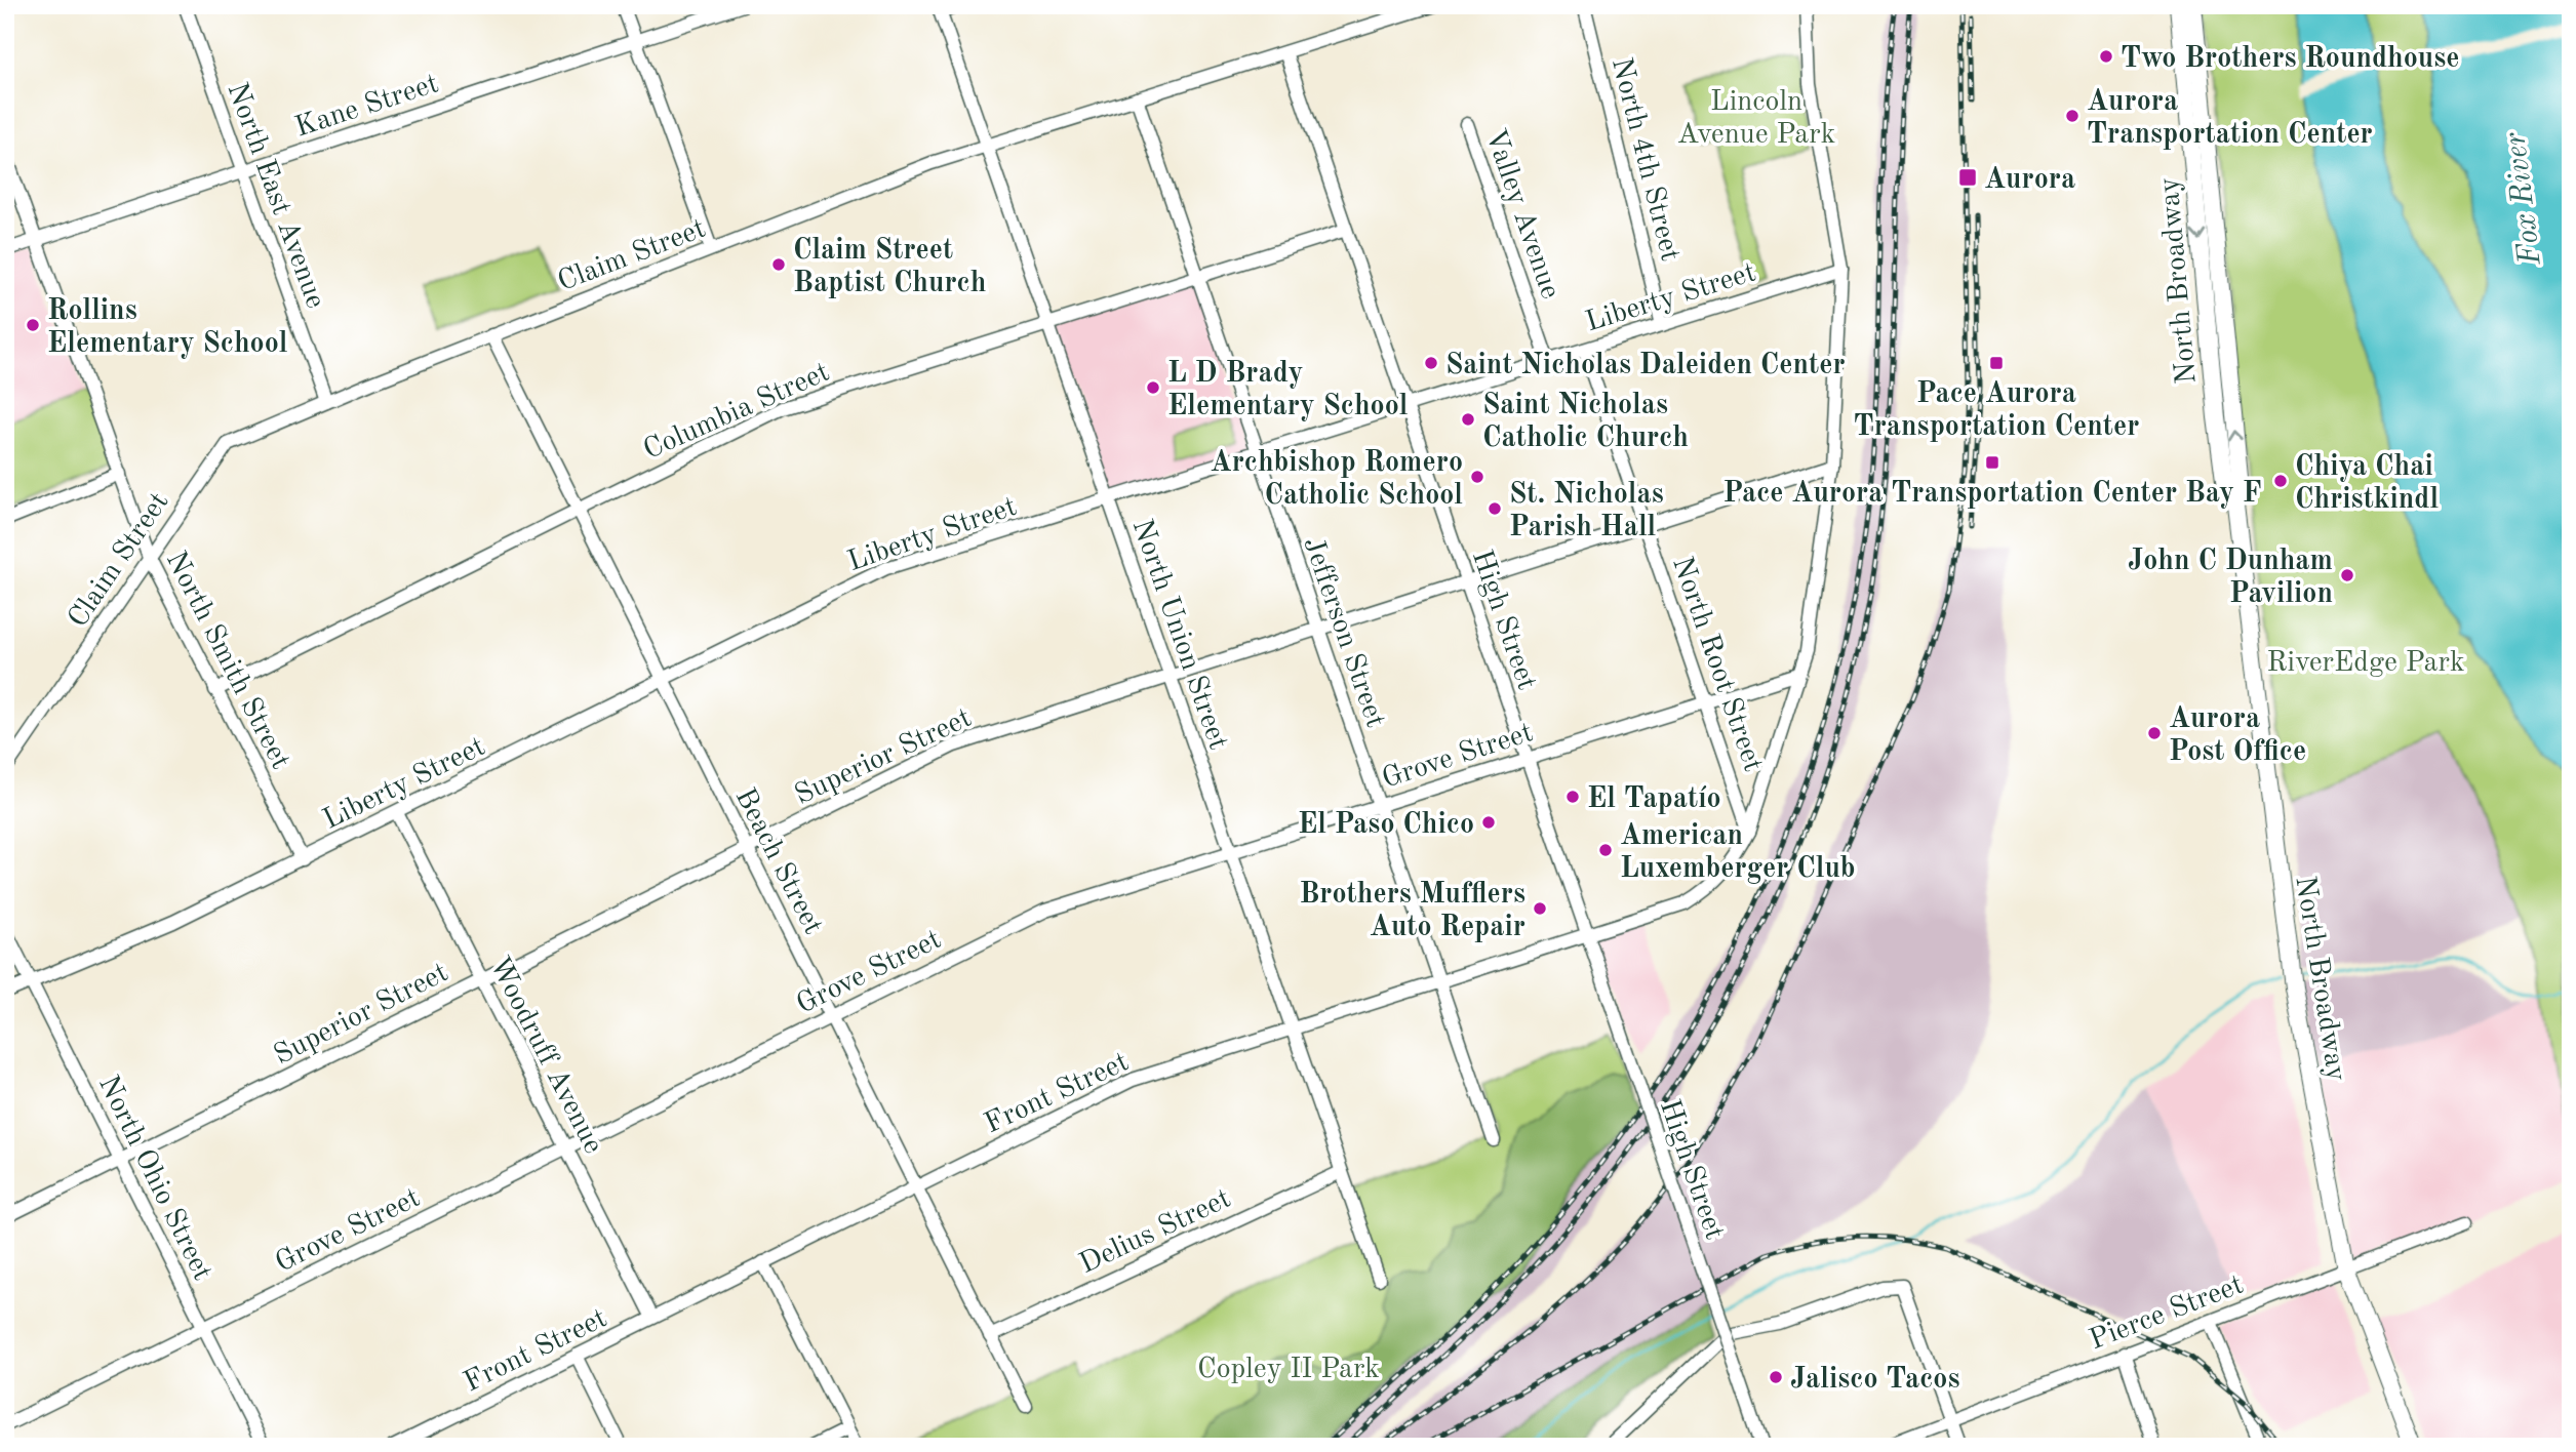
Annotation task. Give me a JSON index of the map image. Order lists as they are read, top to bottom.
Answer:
{
  "streets": {
    "main road": ["North Broadway"],
    "street": [
      "Kane Street",
      "North 4th Street",
      "North East Avenue",
      "Valley Avenue",
      "Claim Street",
      "Liberty Street",
      "Columbia Street",
      "High Street",
      "Jefferson Street",
      "North Union Street",
      "North Smith Street",
      "North Root Street",
      "Grove Street",
      "Superior Street",
      "Beach Street",
      "Woodruff Avenue",
      "Front Street",
      "North Ohio Street",
      "Delius Street",
      "Pierce Street"
    ]
  },
  "crossings": [
    ["Kane Street", "North East Avenue"],
    ["Kane Street", "North Smith Street"],
    ["North 4th Street", "Liberty Street"],
    ["North East Avenue", "Claim Street"],
    ["Valley Avenue", "Liberty Street"],
    ["Claim Street", "High Street"],
    ["Claim Street", "Jefferson Street"],
    ["Claim Street", "North Union Street"],
    ["Claim Street", "North Smith Street"],
    ["Claim Street", "Beach Street"],
    ["North Broadway", "Pierce Street"],
    ["Liberty Street", "High Street"],
    ["Liberty Street", "Jefferson Street"],
    ["Liberty Street", "North Union Street"],
    ["Liberty Street", "North Smith Street"],
    ["Liberty Street", "North Root Street"],
    ["Liberty Street", "Beach Street"],
    ["Liberty Street", "Woodruff Avenue"],
    ["Liberty Street", "Front Street"],
    ["Liberty Street", "North Ohio Street"],
    ["Columbia Street", "High Street"],
    ["Columbia Street", "Jefferson Street"],
    ["Columbia Street", "North Union Street"],
    ["Columbia Street", "North Smith Street"],
    ["Columbia Street", "Beach Street"],
    ["High Street", "Grove Street"],
    ["High Street", "Superior Street"],
    ["High Street", "Front Street"],
    ["Jefferson Street", "Grove Street"],
    ["Jefferson Street", "Superior Street"],
    ["Jefferson Street", "Front Street"],
    ["North Union Street", "Grove Street"],
    ["North Union Street", "Superior Street"],
    ["North Union Street", "Front Street"],
    ["North Union Street", "Delius Street"],
    ["North Root Street", "Grove Street"],
    ["North Root Street", "Superior Street"],
    ["North Root Street", "Front Street"],
    ["Grove Street", "Beach Street"],
    ["Grove Street", "Woodruff Avenue"],
    ["Grove Street", "Front Street"],
    ["Grove Street", "North Ohio Street"],
    ["Superior Street", "Beach Street"],
    ["Superior Street", "Woodruff Avenue"],
    ["Superior Street", "Front Street"],
    ["Superior Street", "North Ohio Street"],
    ["Beach Street", "Front Street"],
    ["Beach Street", "Delius Street"],
    ["Woodruff Avenue", "Front Street"]
  ],
  "water": ["Fox River"],
  "parks": ["Lincoln Avenue Park", "RiverEdge Park", "Copley II Park"],
  "places": {
    "other": [
      "Two Brothers Roundhouse",
      "Aurora Transportation Center",
      "Claim Street Baptist Church",
      "Rollins Elementary School",
      "Saint Nicholas Daleiden Center",
      "L D Brady Elementary School",
      "Saint Nicholas Catholic Church",
      "Archbishop Romero Catholic School",
      "Chiya Chai Christkindl",
      "St. Nicholas Parish Hall",
      "John C Dunham Pavilion",
      "Aurora Post Office",
      "El Tapatío",
      "El Paso Chico",
      "American Luxemberger Club",
      "Brothers Mufflers Auto Repair",
      "Jalisco Tacos"
    ],
    "transit": ["Aurora", "Pace Aurora Transportation Center", "Pace Aurora Transportation Center Bay F"]
  }
}
